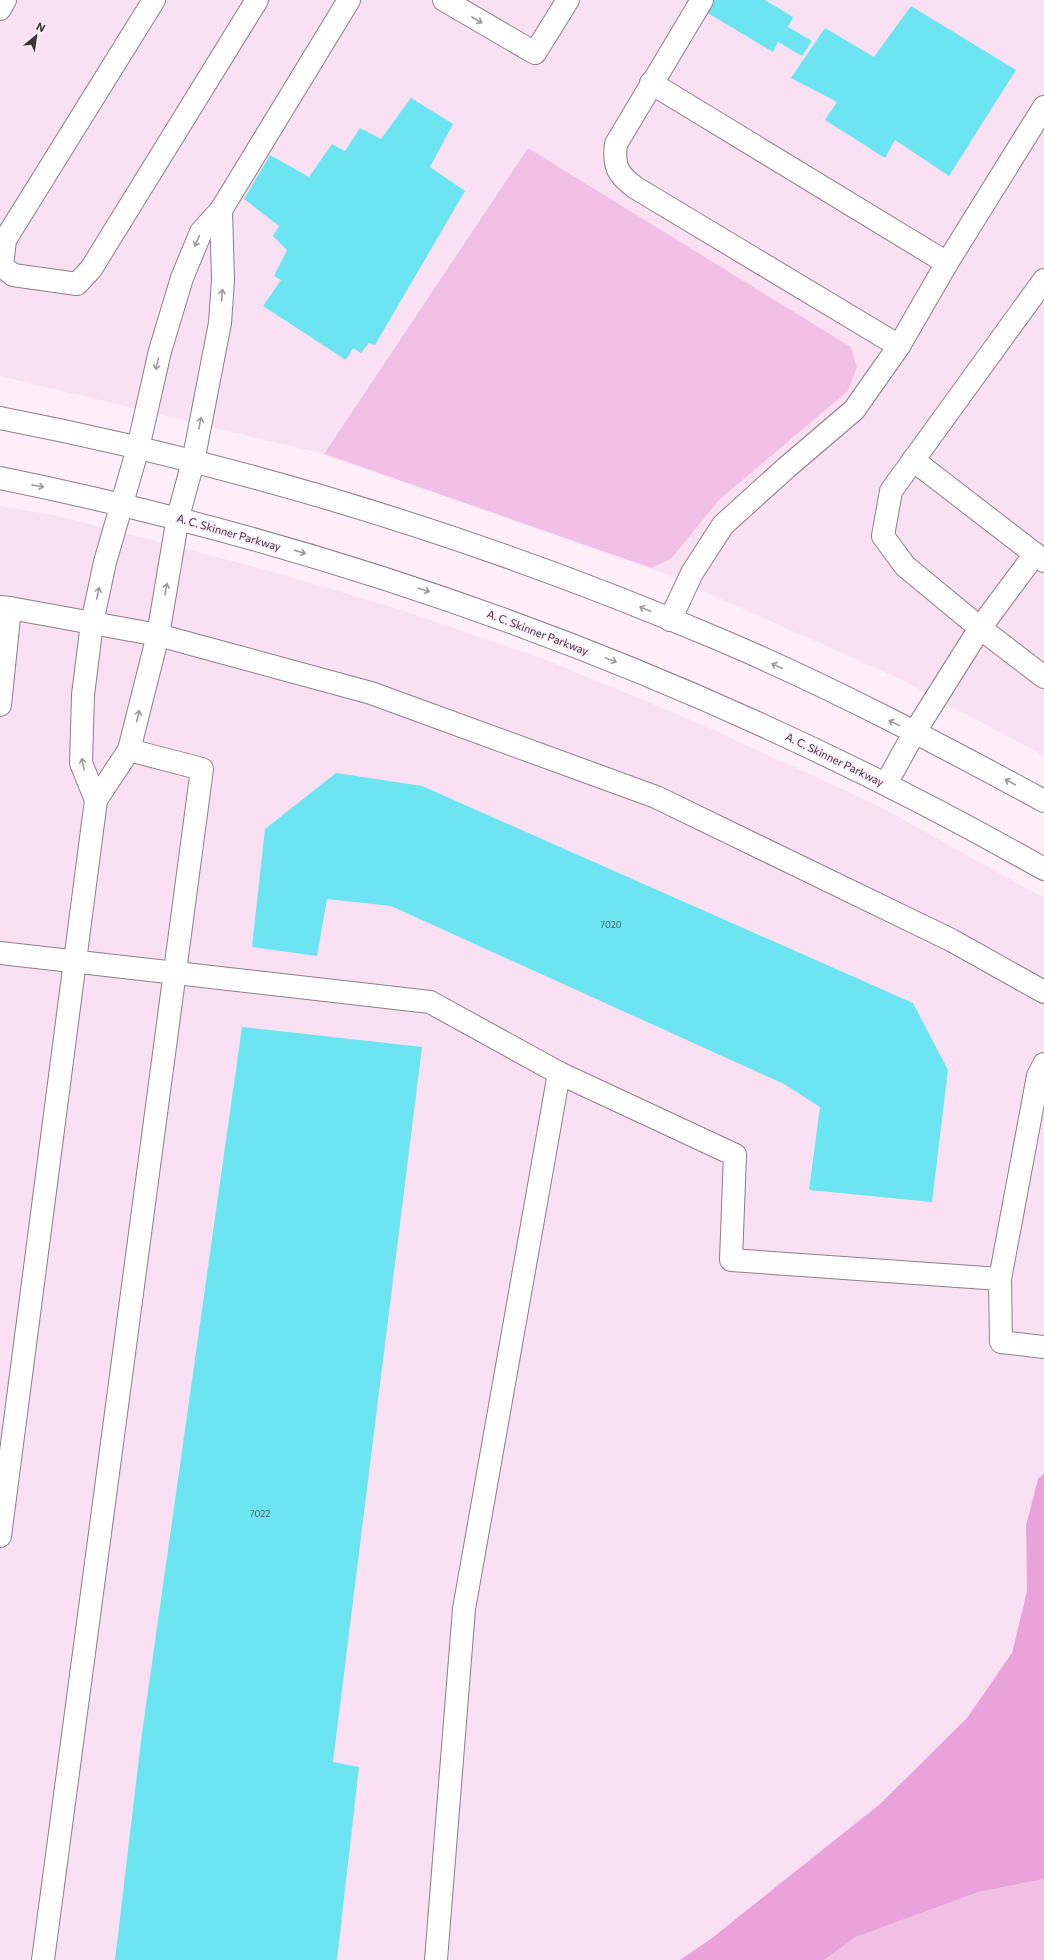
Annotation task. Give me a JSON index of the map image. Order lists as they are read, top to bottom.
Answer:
{
  "streets": {
    "main road": ["A. C. Skinner Parkway"]
  },
  "house_numbers": ["7020", "7022"],
  "north": "top right"
}
